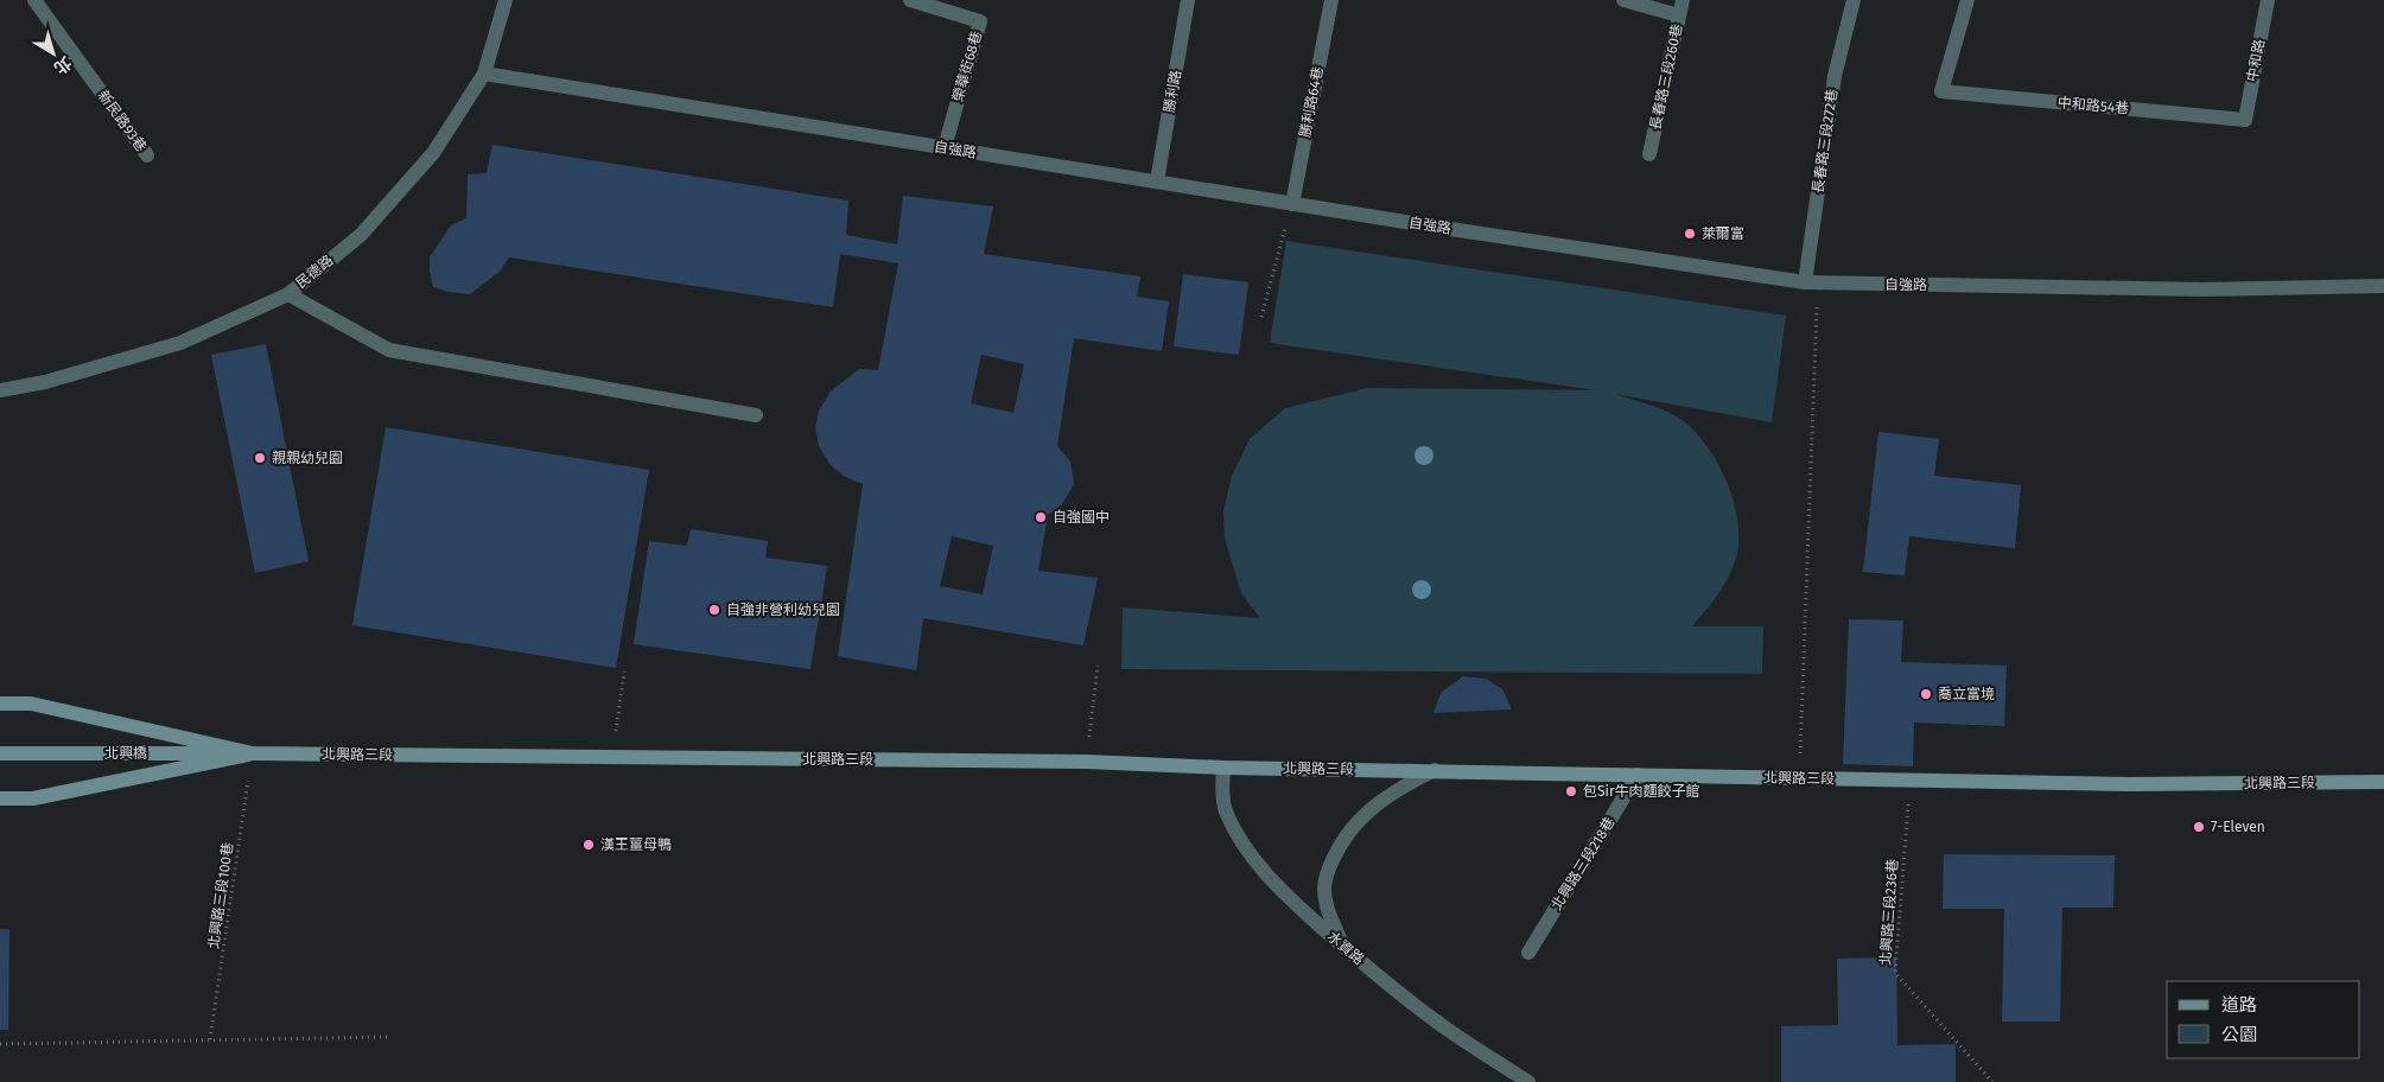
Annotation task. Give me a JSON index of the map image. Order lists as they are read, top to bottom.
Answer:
{
  "streets": {
    "street": [
      "中和路",
      "榮華街68巷",
      "長春路三段260巷",
      "勝利路",
      "勝利路64巷",
      "中和路54巷",
      "新民路93巷",
      "長春路三段272巷",
      "自強路",
      "民德路",
      "北興橋",
      "北興路三段",
      "北興路三段218巷",
      "水資路"
    ],
    "path": ["北興路三段100巷", "北興路三段236巷"]
  },
  "crossings": [
    ["中和路", "中和路54巷"],
    ["榮華街68巷", "自強路"],
    ["勝利路", "自強路"],
    ["勝利路64巷", "自強路"],
    ["長春路三段272巷", "自強路"],
    ["自強路", "民德路"],
    ["北興橋", "北興路三段"],
    ["北興橋", "北興路三段100巷"],
    ["北興路三段", "北興路三段218巷"],
    ["北興路三段", "北興路三段100巷"],
    ["北興路三段", "北興路三段236巷"],
    ["北興路三段", "水資路"]
  ],
  "places": [
    "萊爾富",
    "親親幼兒園",
    "自強國中",
    "自強非營利幼兒園",
    "喬立富境",
    "包Sir牛肉麵餃子館",
    "7-Eleven",
    "漢王薑母鴨"
  ],
  "legend": ["道路", "公園"],
  "north": "bottom right"
}
